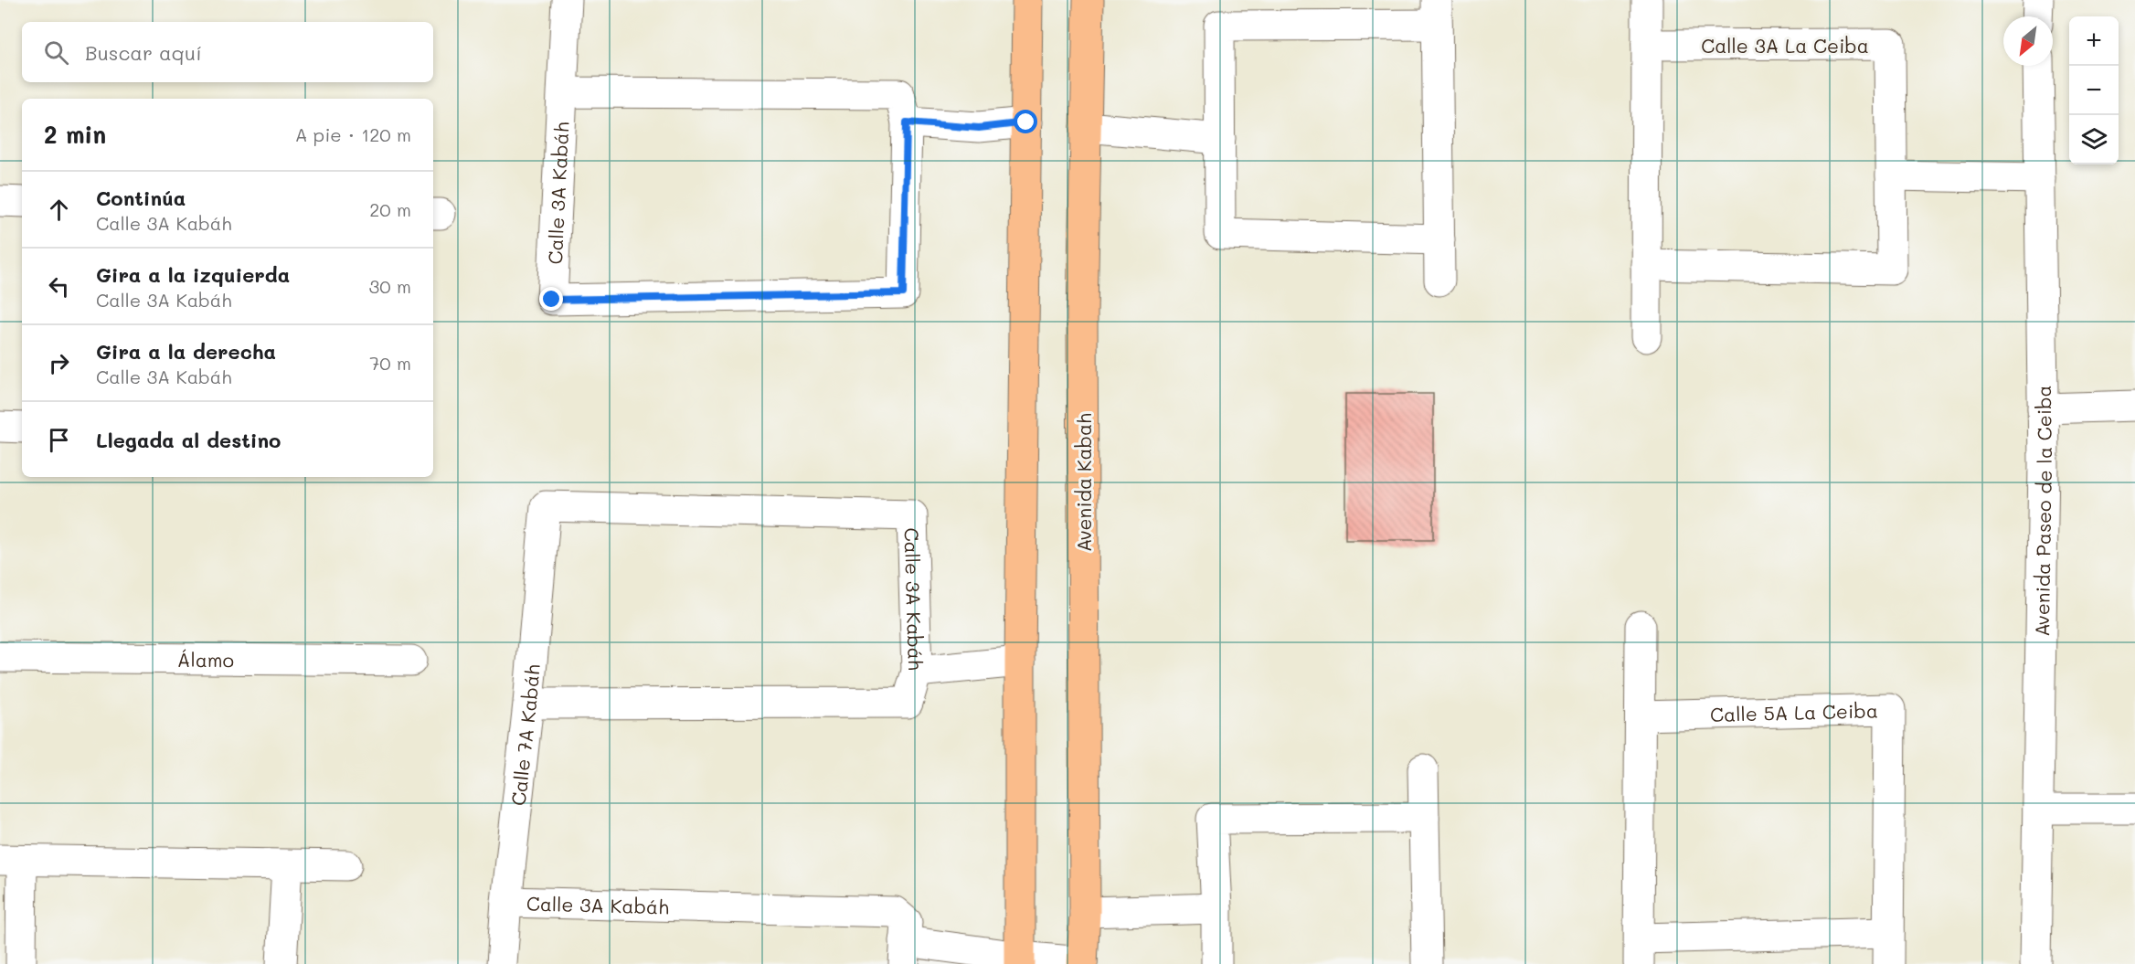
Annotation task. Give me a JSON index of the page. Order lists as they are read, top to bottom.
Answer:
{
  "streets": {
    "main road": ["Avenida Kabah"],
    "street": [
      "Calle 3A La Ceiba",
      "Calle 3A Kabáh",
      "Avenida Paseo de la Ceiba",
      "Álamo",
      "Calle 5A La Ceiba",
      "Calle 7A Kabáh"
    ]
  },
  "crossings": [
    ["Calle 3A Kabáh", "Calle 7A Kabáh"]
  ],
  "north": "bottom left",
  "page": {
    "map_buttons": ["+", "−"],
    "search": "Buscar aquí",
    "heading": ["2 min", "A pie · 120 m"],
    "list": [
      ["Continúa", "Calle 3A Kabáh", "20 m"],
      ["Gira a la izquierda", "Calle 3A Kabáh", "30 m"],
      ["Gira a la derecha", "Calle 3A Kabáh", "70 m"],
      "Llegada al destino"
    ]
  }
}
